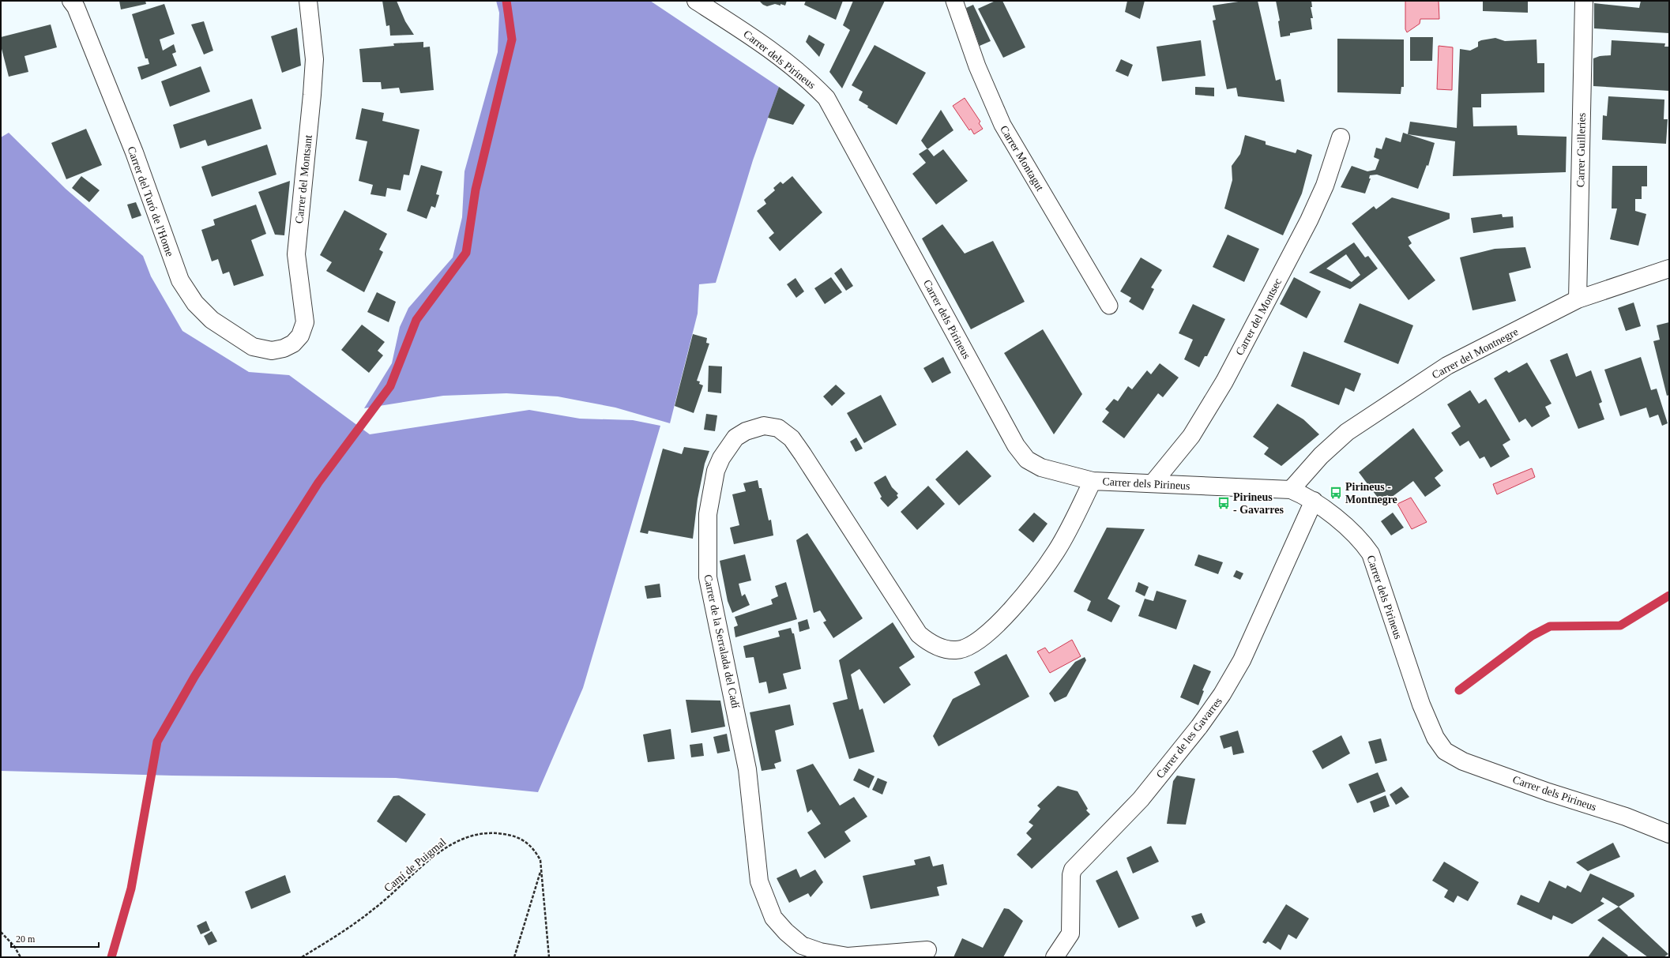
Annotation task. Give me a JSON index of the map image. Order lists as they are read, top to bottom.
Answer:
{
  "streets": {
    "street": [
      "Carrer dels Pirineus",
      "Carrer Guilleries",
      "Carrer del Montsant",
      "Carrer del Turó de l'Home",
      "Carrer del Montsec",
      "Carrer del Montnegre",
      "Carrer de la Serralada del Cadí",
      "Carrer de les Gavarres"
    ],
    "lane": ["Carrer Montagut"],
    "path": ["Camí de Puigmal"]
  },
  "crossings": [
    ["Carrer dels Pirineus", "Carrer del Montsec"],
    ["Carrer dels Pirineus", "Carrer del Montnegre"],
    ["Carrer dels Pirineus", "Carrer de la Serralada del Cadí"],
    ["Carrer dels Pirineus", "Carrer de les Gavarres"],
    ["Carrer Guilleries", "Carrer del Montnegre"],
    ["Carrer del Montsant", "Carrer del Turó de l'Home"]
  ],
  "places": {
    "bus stop": ["Pirineus - Montnegre", "Pirineus - Gavarres"]
  },
  "scale_bar": "20 m"
}
